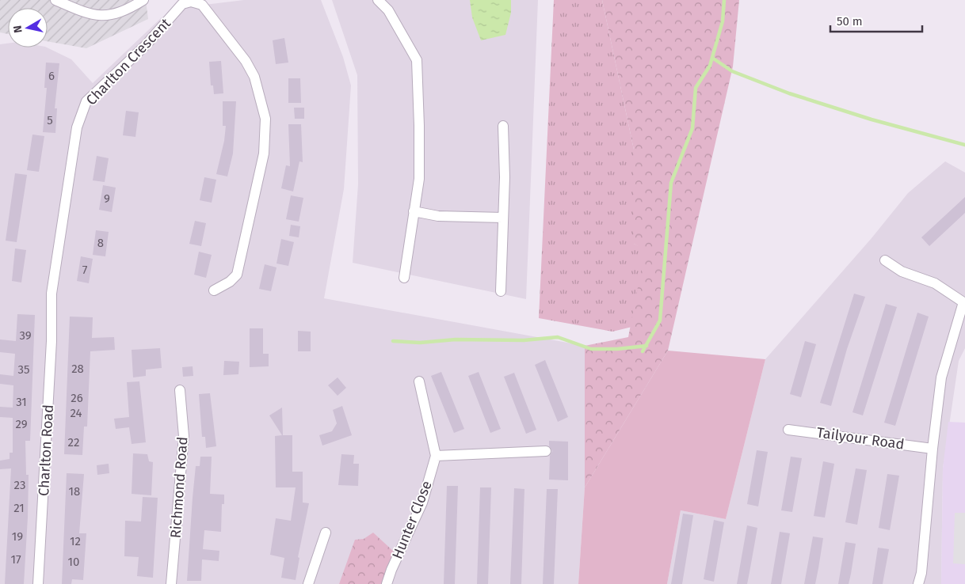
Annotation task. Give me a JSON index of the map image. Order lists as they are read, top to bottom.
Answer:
{
  "streets": {
    "street": [
      "Charlton Crescent",
      "Tailyour Road",
      "Charlton Road",
      "Richmond Road",
      "Hunter Close"
    ]
  },
  "crossings": [
    ["Charlton Crescent", "Charlton Road"]
  ],
  "house_numbers": [
    "6",
    "5",
    "9",
    "8",
    "7",
    "39",
    "28",
    "35",
    "26",
    "31",
    "24",
    "29",
    "22",
    "23",
    "18",
    "21",
    "19",
    "12",
    "17",
    "10"
  ],
  "scale_bar": "50 m",
  "north": "left"
}
